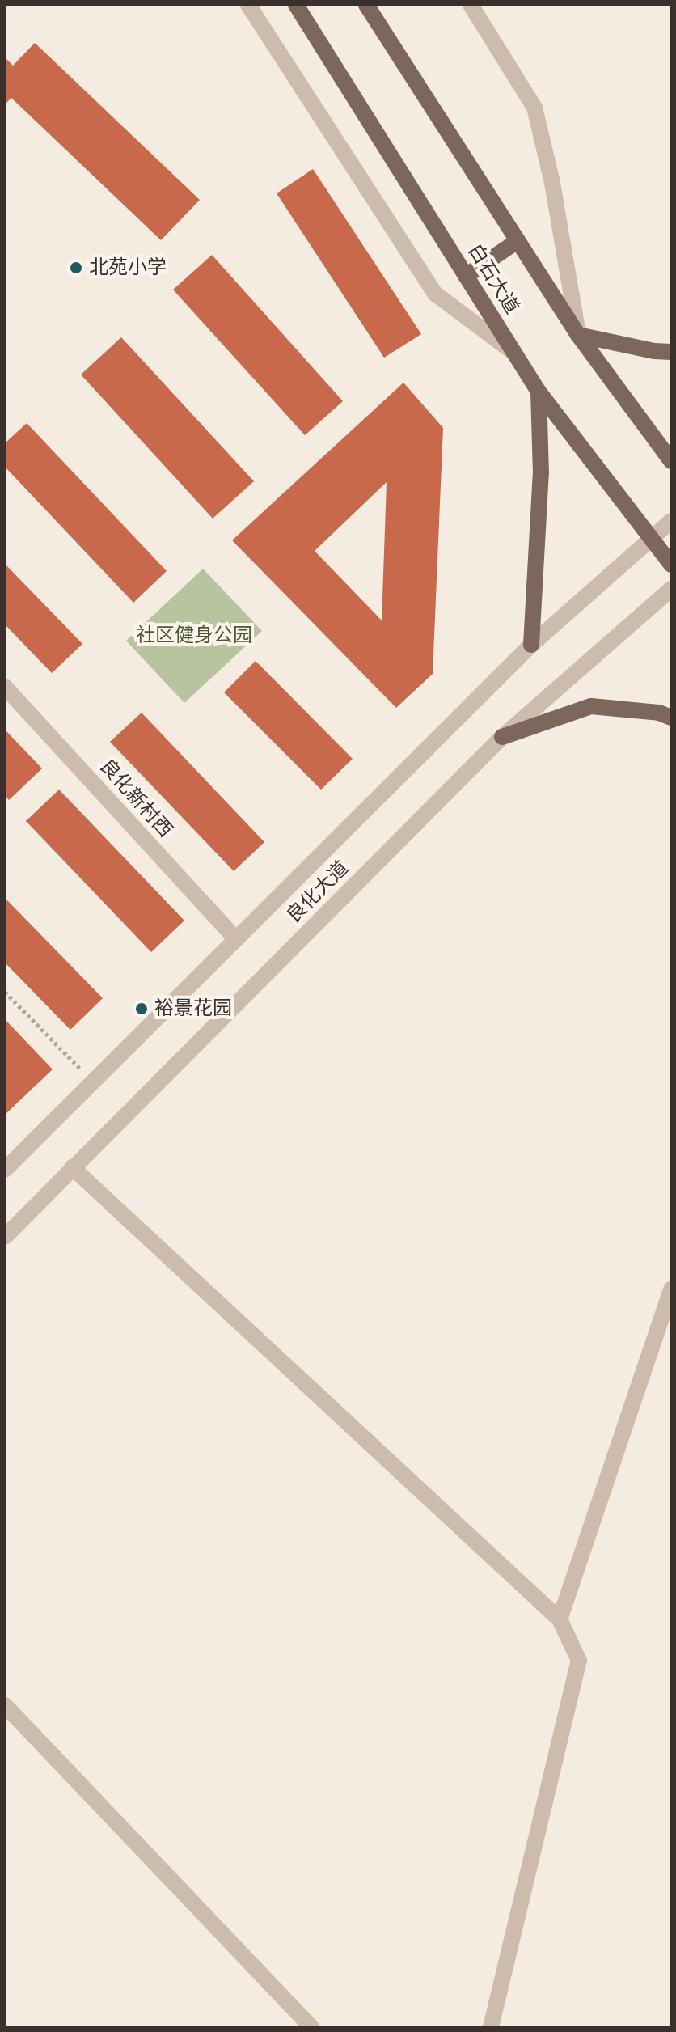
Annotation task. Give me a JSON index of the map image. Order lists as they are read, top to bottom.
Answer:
{
  "streets": {
    "main road": ["白石大道"],
    "street": ["良化新村西", "良化大道"]
  },
  "crossings": [
    ["白石大道", "良化大道"],
    ["良化新村西", "良化大道"]
  ],
  "parks": ["社区健身公园"],
  "places": ["北苑小学", "裕景花园"]
}
